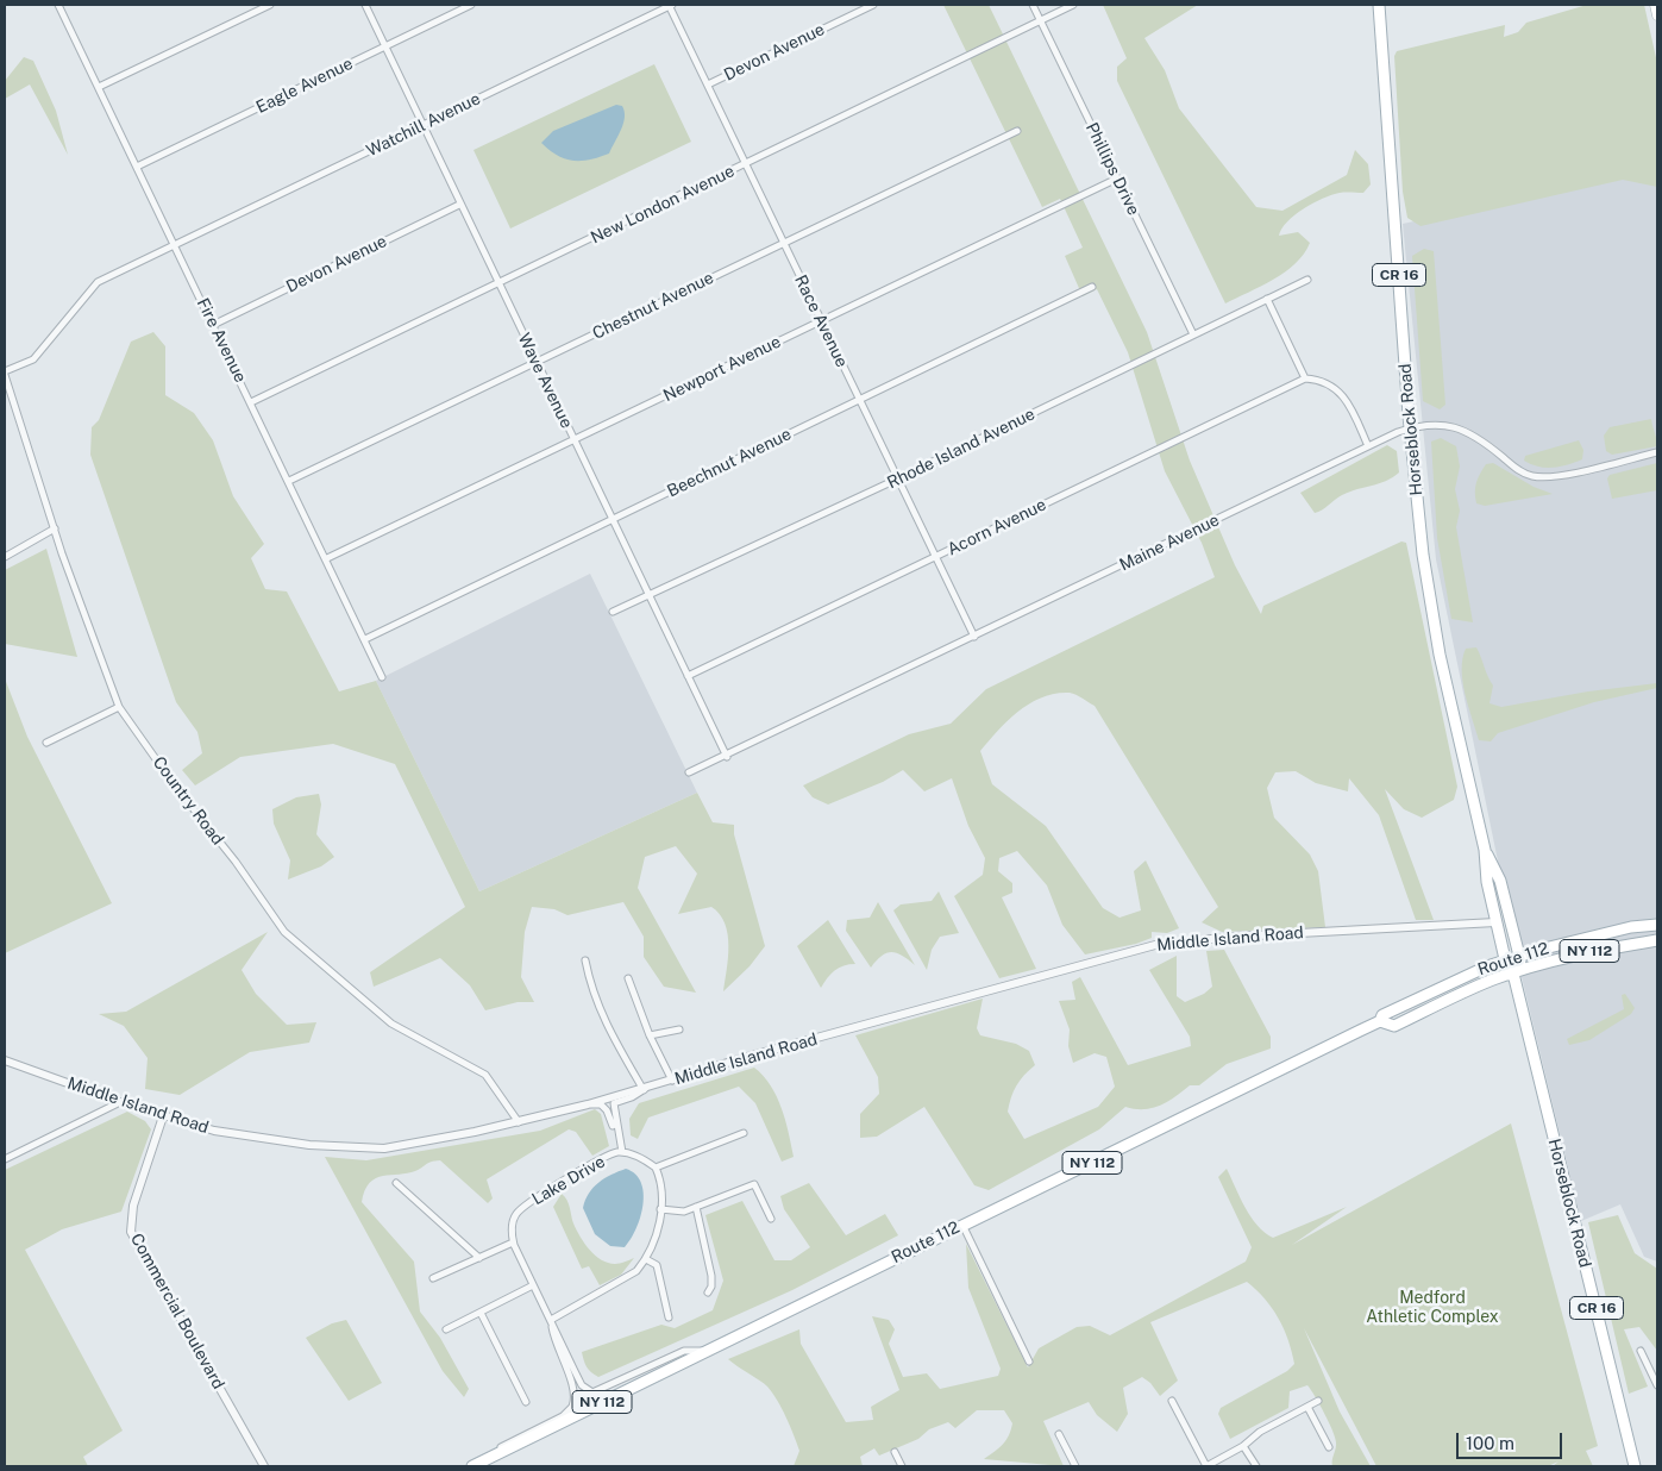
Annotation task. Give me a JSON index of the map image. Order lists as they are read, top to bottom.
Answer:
{
  "streets": {
    "main road": [
      "CR 16",
      "Horseblock Road",
      "NY 112",
      "Route 112"
    ],
    "street": [
      "Devon Avenue",
      "Eagle Avenue",
      "Watchill Avenue",
      "Phillips Drive",
      "New London Avenue",
      "Chestnut Avenue",
      "Race Avenue",
      "Fire Avenue",
      "Newport Avenue",
      "Wave Avenue",
      "Rhode Island Avenue",
      "Beechnut Avenue",
      "Acorn Avenue",
      "Maine Avenue",
      "Country Road",
      "Middle Island Road",
      "Lake Drive",
      "Commercial Boulevard"
    ]
  },
  "crossings": [
    ["Devon Avenue", "Race Avenue"],
    ["Devon Avenue", "Fire Avenue"],
    ["Devon Avenue", "Wave Avenue"],
    ["Eagle Avenue", "Fire Avenue"],
    ["Eagle Avenue", "Wave Avenue"],
    ["Watchill Avenue", "Race Avenue"],
    ["Watchill Avenue", "Fire Avenue"],
    ["Watchill Avenue", "Wave Avenue"],
    ["Watchill Avenue", "Country Road"],
    ["Phillips Drive", "New London Avenue"],
    ["Phillips Drive", "Newport Avenue"],
    ["Phillips Drive", "Rhode Island Avenue"],
    ["New London Avenue", "Race Avenue"],
    ["New London Avenue", "Fire Avenue"],
    ["New London Avenue", "Wave Avenue"],
    ["Chestnut Avenue", "Race Avenue"],
    ["Chestnut Avenue", "Fire Avenue"],
    ["Chestnut Avenue", "Wave Avenue"],
    ["Race Avenue", "Newport Avenue"],
    ["Race Avenue", "Rhode Island Avenue"],
    ["Race Avenue", "Beechnut Avenue"],
    ["Race Avenue", "Acorn Avenue"],
    ["Race Avenue", "Maine Avenue"],
    ["Fire Avenue", "Newport Avenue"],
    ["Fire Avenue", "Beechnut Avenue"],
    ["Newport Avenue", "Wave Avenue"],
    ["Wave Avenue", "Rhode Island Avenue"],
    ["Wave Avenue", "Beechnut Avenue"],
    ["Wave Avenue", "Acorn Avenue"],
    ["Wave Avenue", "Maine Avenue"],
    ["Horseblock Road", "Maine Avenue"],
    ["Horseblock Road", "Middle Island Road"],
    ["Horseblock Road", "Route 112"],
    ["Country Road", "Middle Island Road"],
    ["Middle Island Road", "Lake Drive"],
    ["Middle Island Road", "Commercial Boulevard"]
  ],
  "parks": ["Medford Athletic Complex"],
  "scale_bar": "100 m"
}
